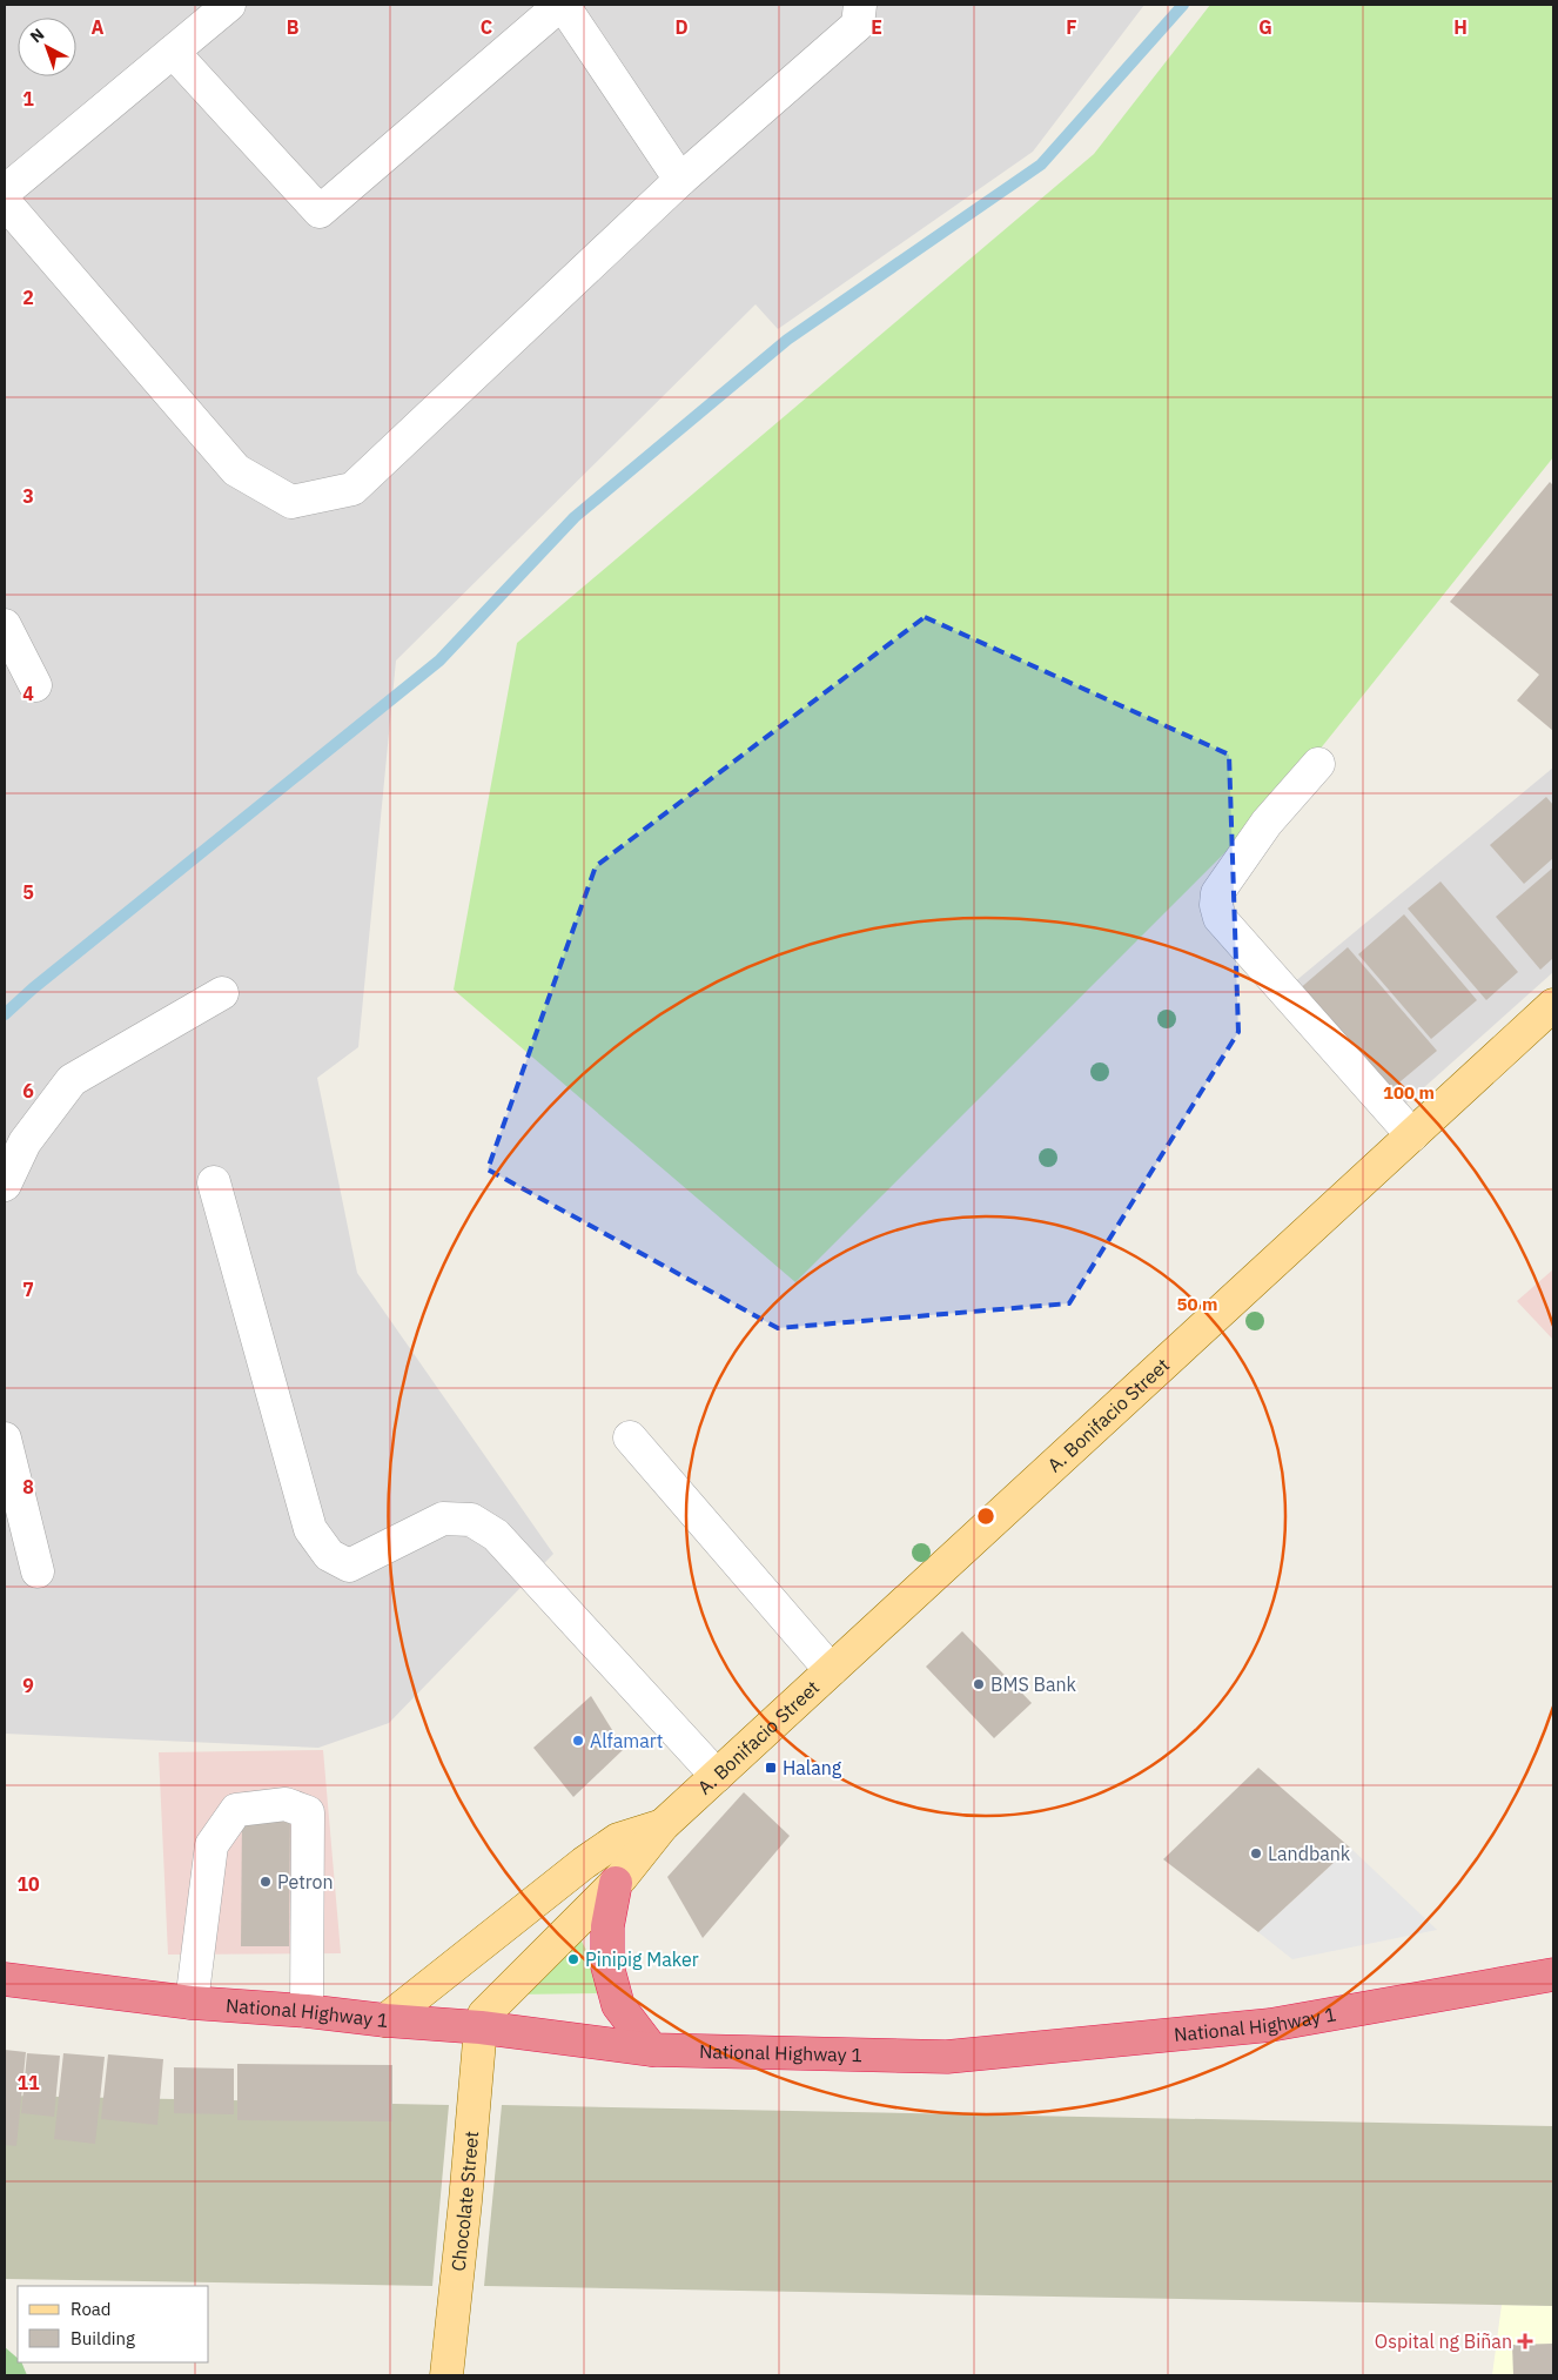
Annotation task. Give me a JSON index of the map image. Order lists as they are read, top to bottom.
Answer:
{
  "streets": {
    "highway": ["National Highway 1"],
    "main road": ["A. Bonifacio Street", "Chocolate Street"]
  },
  "crossings": [
    ["A. Bonifacio Street", "National Highway 1"],
    ["A. Bonifacio Street", "Chocolate Street"],
    ["National Highway 1", "Chocolate Street"]
  ],
  "places": {
    "other": [
      "BMS Bank",
      "Alfamart",
      "Landbank",
      "Petron",
      "Pinipig Maker"
    ],
    "transit": ["Halang"],
    "health": ["Ospital ng Biñan"]
  },
  "legend": ["Road", "Building"],
  "north": "top left",
  "grid": {
    "columns": [
      "A",
      "B",
      "C",
      "D",
      "E",
      "F",
      "G",
      "H"
    ],
    "rows": [
      "1",
      "2",
      "3",
      "4",
      "5",
      "6",
      "7",
      "8",
      "9",
      "10",
      "11"
    ]
  },
  "rings": ["100 m", "50 m"]
}
